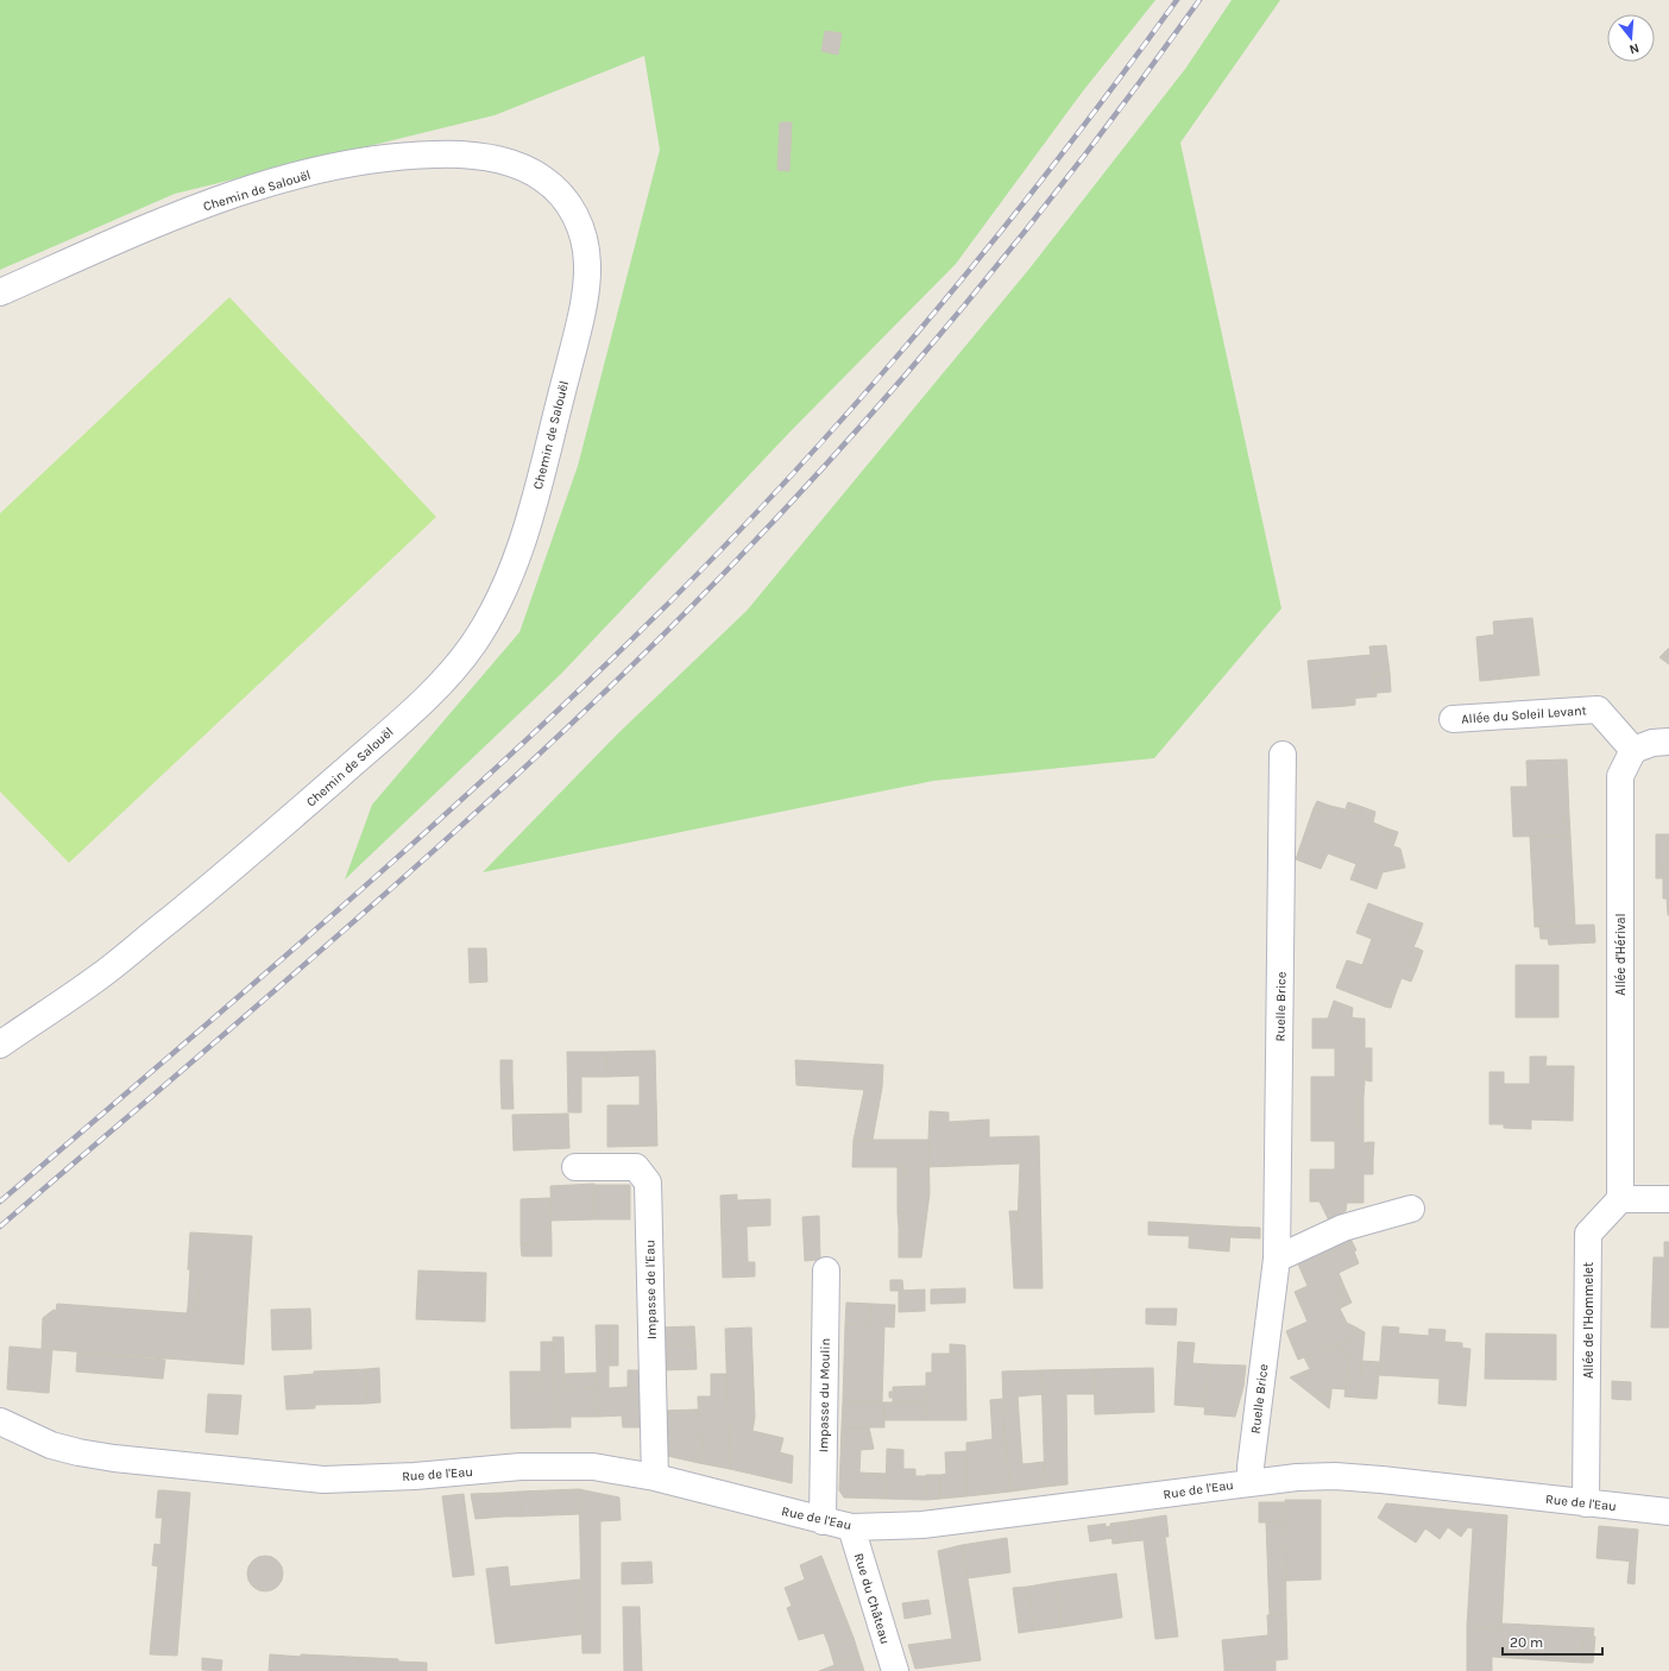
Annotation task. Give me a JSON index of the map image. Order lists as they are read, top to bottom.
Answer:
{
  "streets": {
    "street": [
      "Chemin de Salouël",
      "Allée du Soleil Levant",
      "Allée d'Hérival",
      "Ruelle Brice",
      "Impasse de l'Eau",
      "Allée de l'Hommelet",
      "Impasse du Moulin",
      "Rue de l'Eau",
      "Rue du Château"
    ]
  },
  "crossings": [
    ["Allée du Soleil Levant", "Allée d'Hérival"],
    ["Allée d'Hérival", "Allée de l'Hommelet"],
    ["Ruelle Brice", "Rue de l'Eau"],
    ["Impasse de l'Eau", "Rue de l'Eau"],
    ["Allée de l'Hommelet", "Rue de l'Eau"],
    ["Impasse du Moulin", "Rue de l'Eau"],
    ["Rue de l'Eau", "Rue du Château"]
  ],
  "scale_bar": "20 m",
  "north": "bottom"
}
